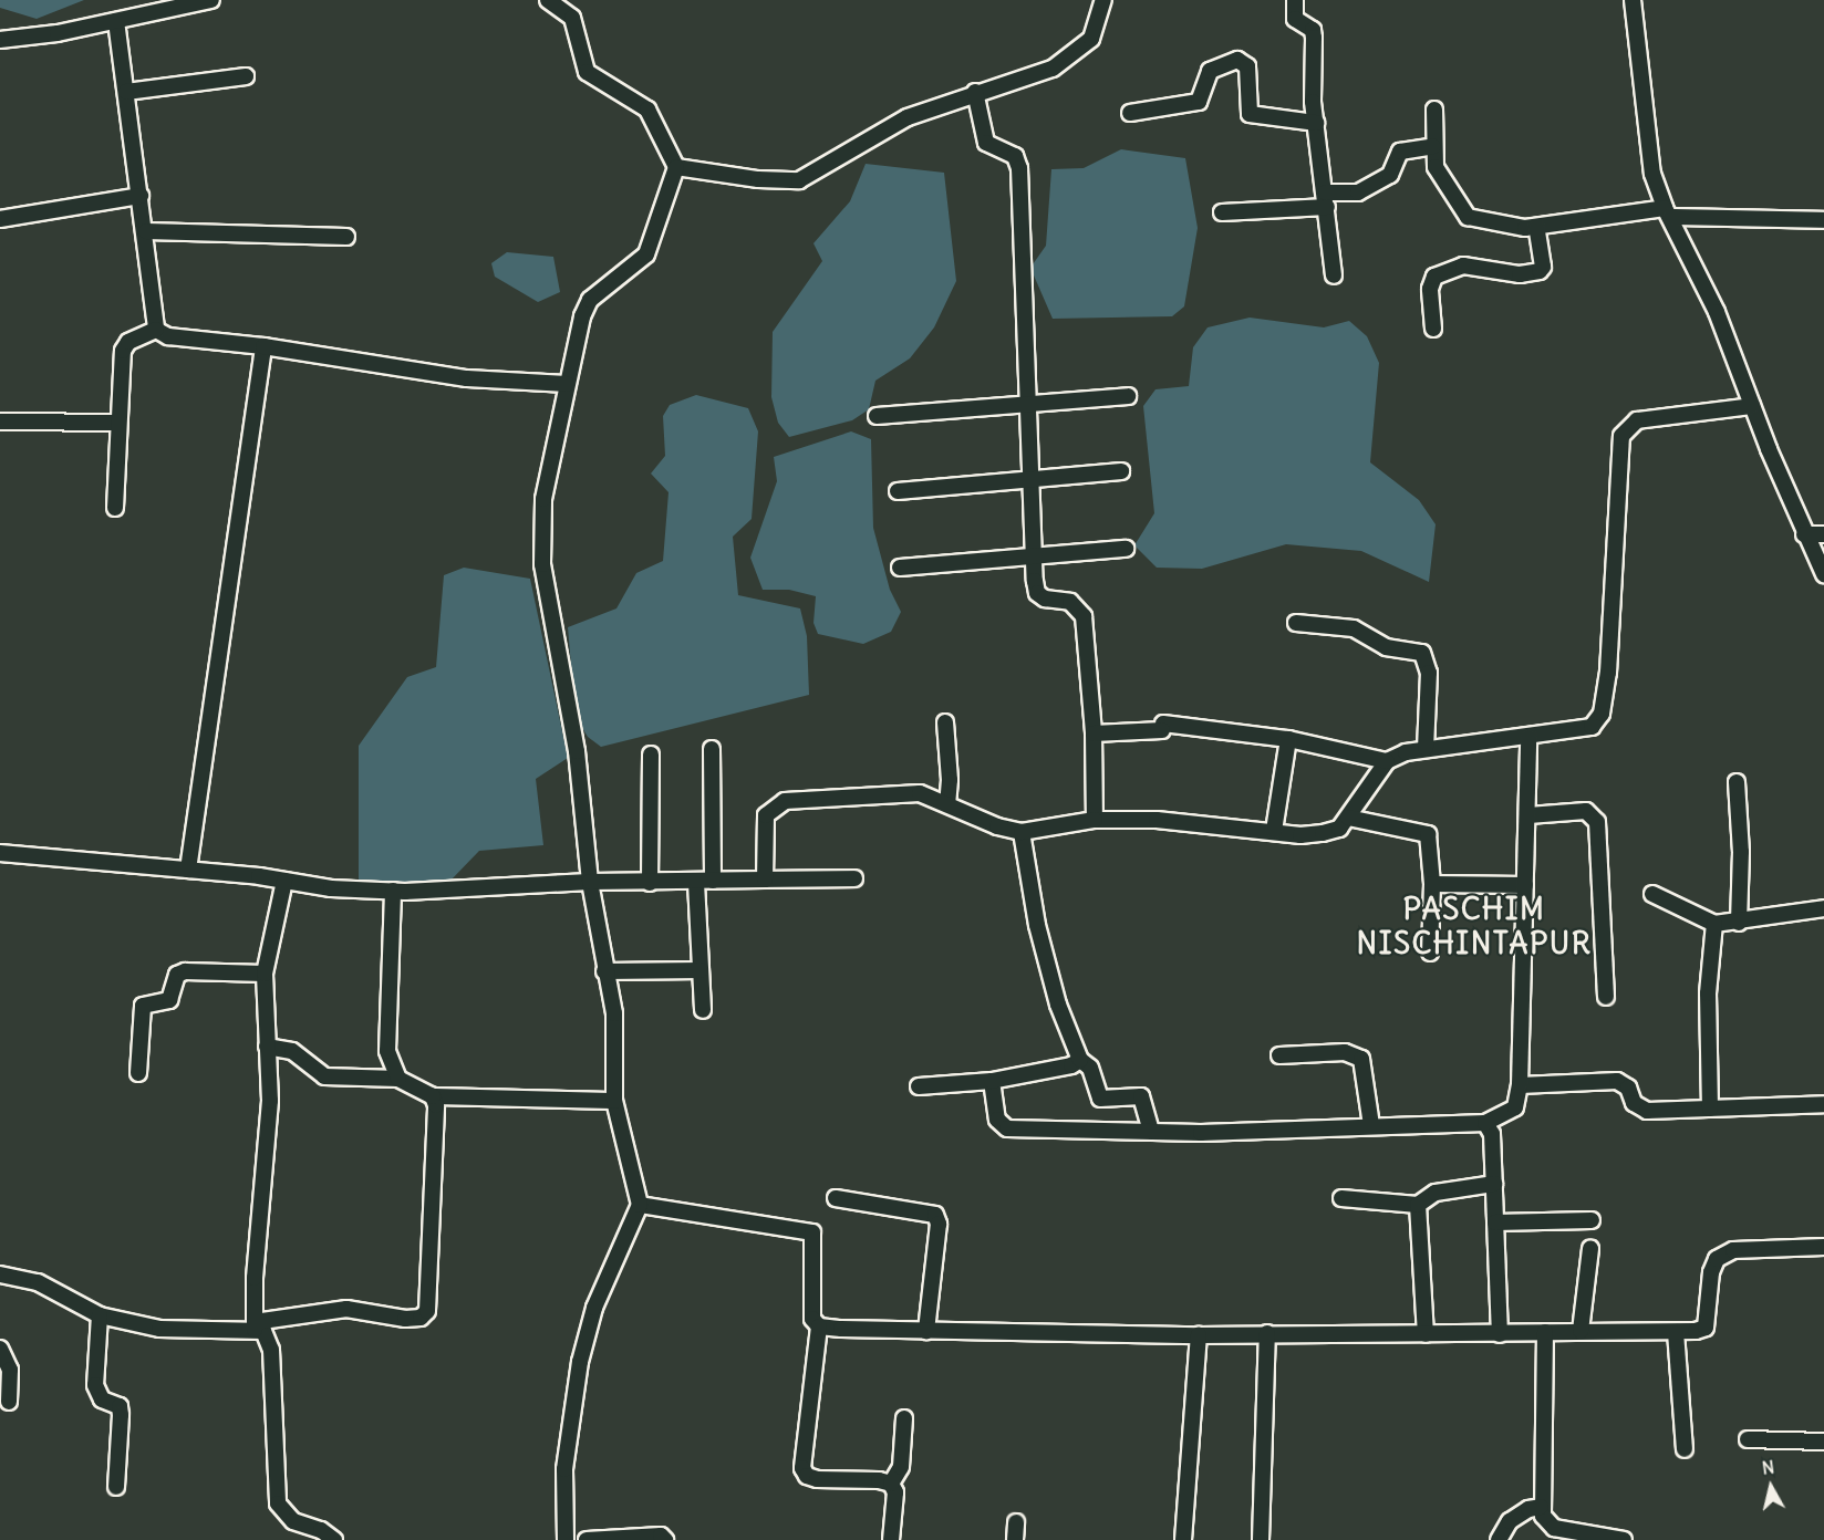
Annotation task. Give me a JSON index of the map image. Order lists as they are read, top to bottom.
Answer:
{
  "districts": ["PASCHIM NISCHINTAPUR"],
  "north": "top"
}
